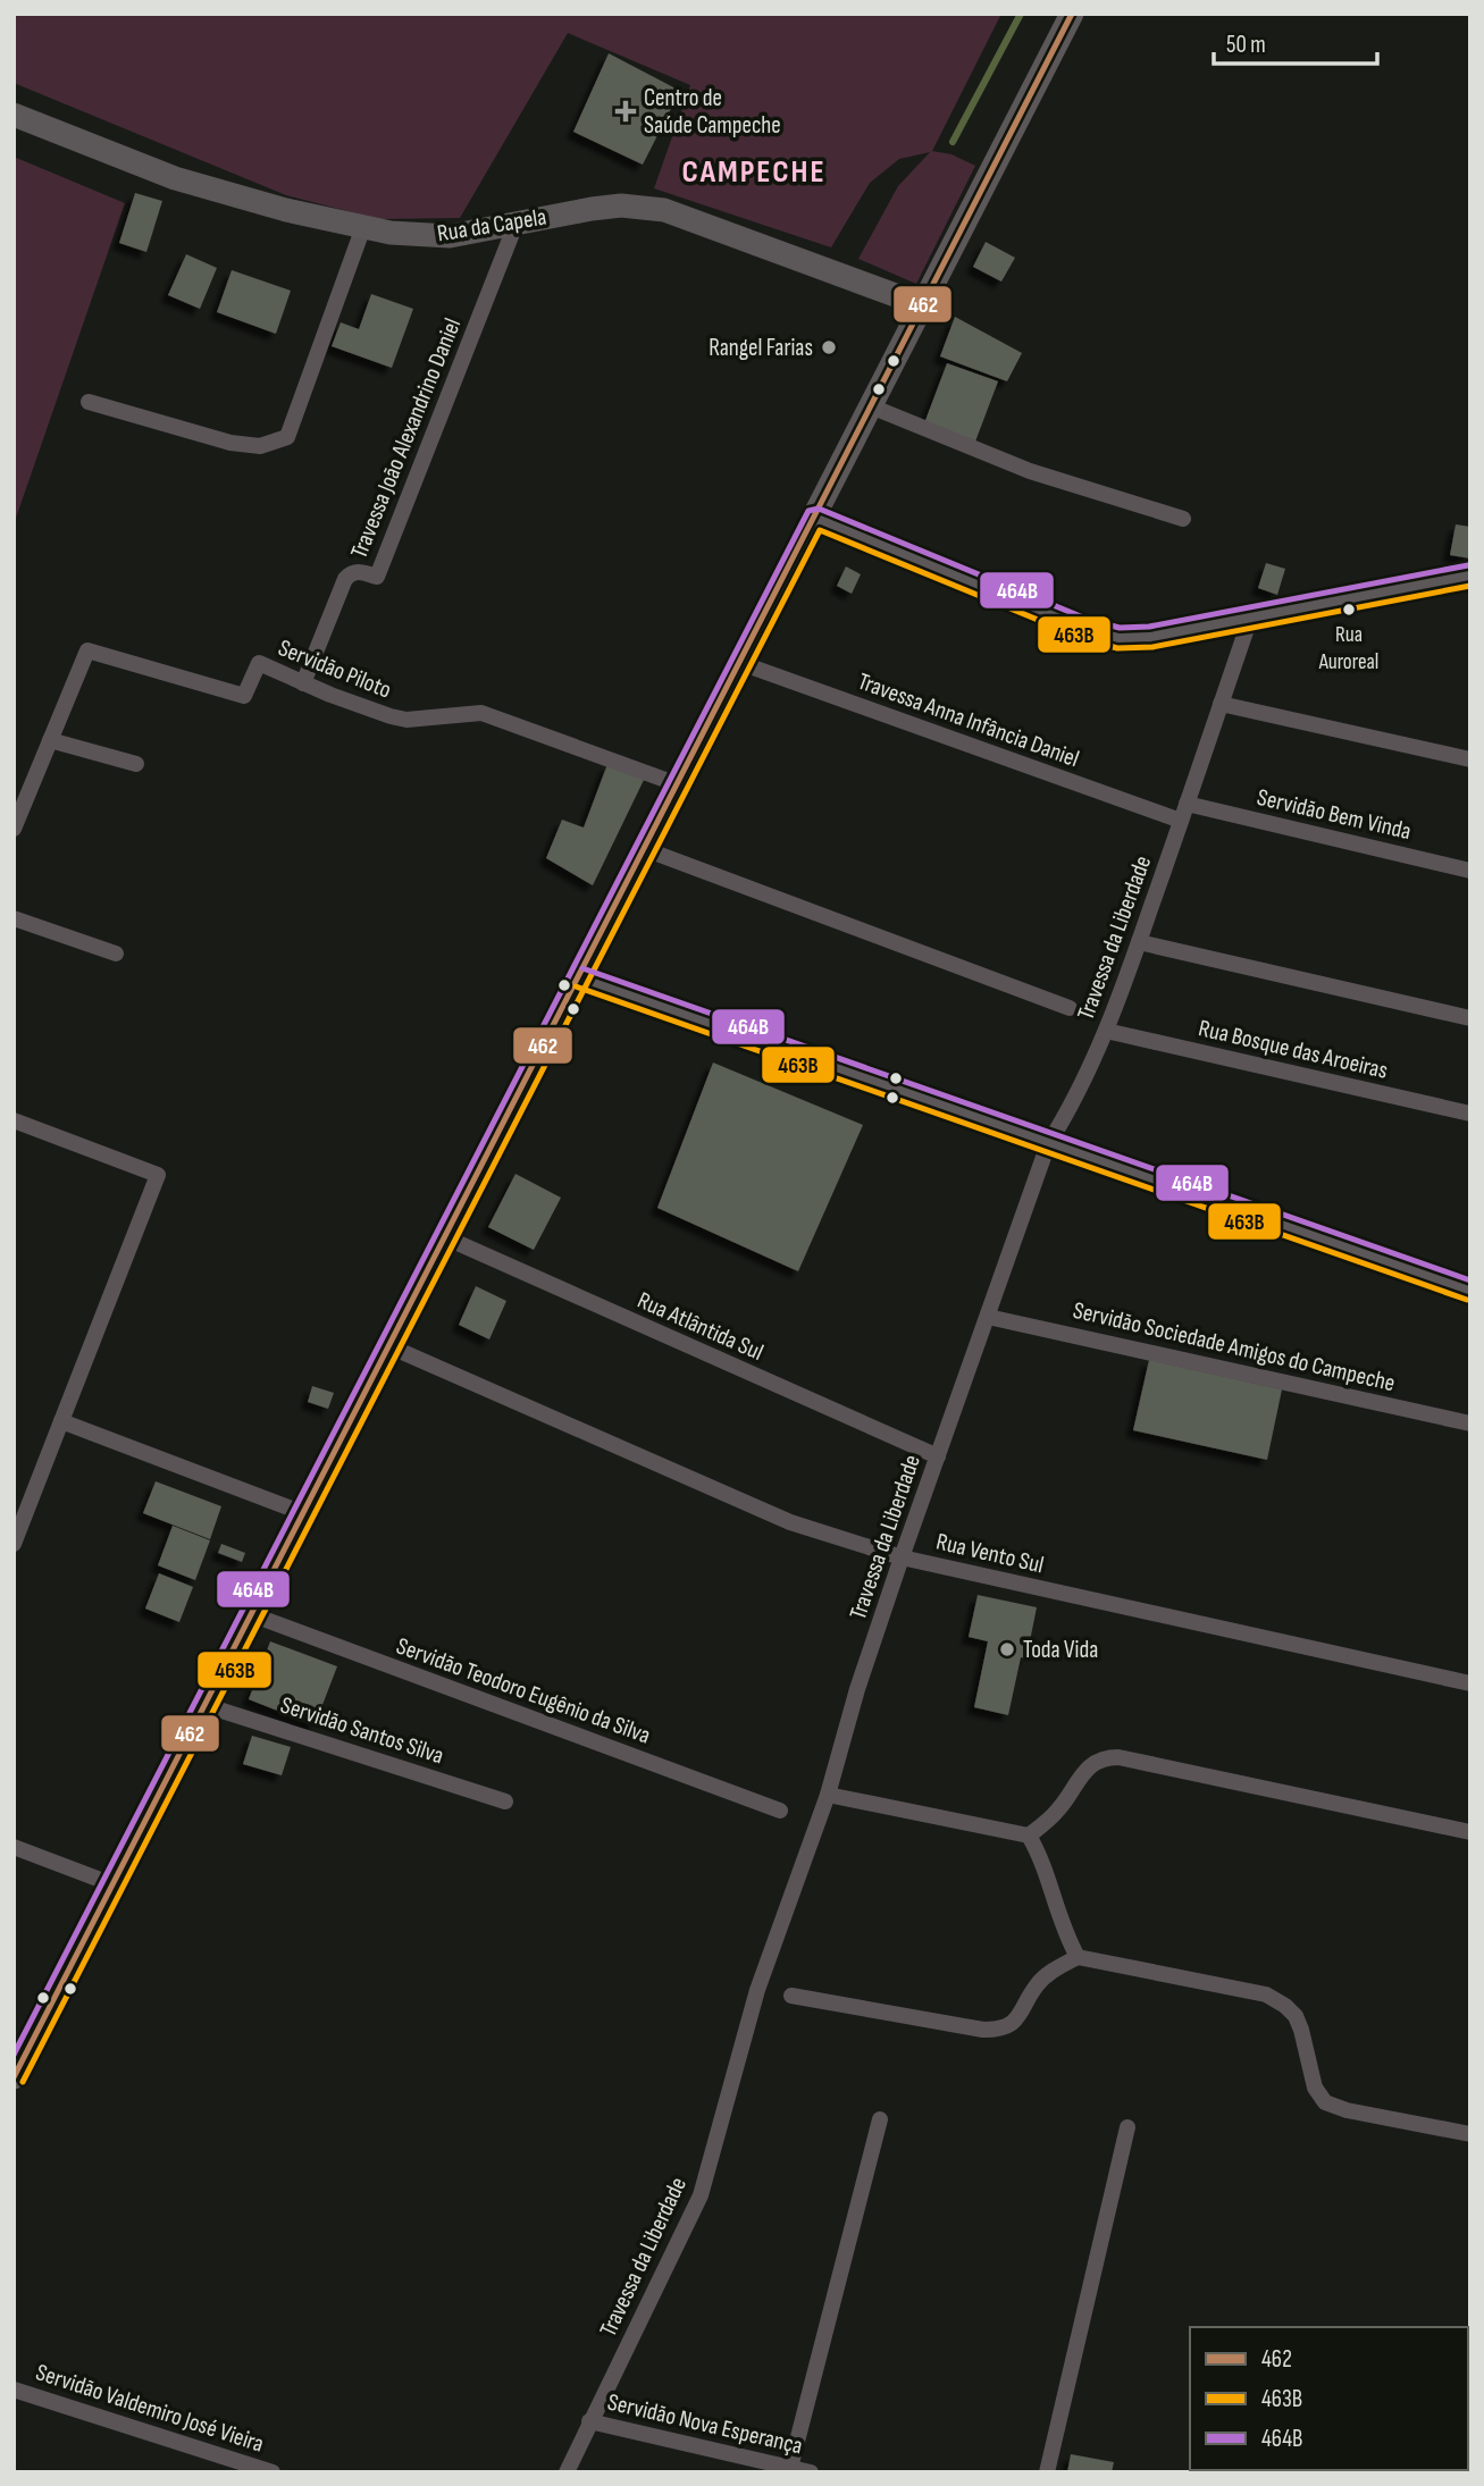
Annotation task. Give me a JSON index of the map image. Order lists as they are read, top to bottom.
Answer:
{
  "streets": {
    "main road": ["Rua da Capela"],
    "street": [
      "Travessa João Alexandrino Daniel",
      "Servidão Piloto",
      "Travessa Anna Infância Daniel",
      "Servidão Bem Vinda",
      "Travessa da Liberdade",
      "Rua Bosque das Aroeiras",
      "Rua Atlântida Sul",
      "Servidão Sociedade Amigos do Campeche",
      "Rua Vento Sul",
      "Servidão Teodoro Eugênio da Silva",
      "Servidão Santos Silva",
      "Servidão Valdemiro José Vieira",
      "Servidão Nova Esperança"
    ]
  },
  "crossings": [
    ["Rua da Capela", "Travessa João Alexandrino Daniel"],
    ["Travessa João Alexandrino Daniel", "Servidão Piloto"],
    ["Travessa Anna Infância Daniel", "Travessa da Liberdade"],
    ["Servidão Bem Vinda", "Travessa da Liberdade"],
    ["Travessa da Liberdade", "Rua Bosque das Aroeiras"],
    ["Travessa da Liberdade", "Rua Atlântida Sul"],
    ["Travessa da Liberdade", "Servidão Sociedade Amigos do Campeche"],
    ["Travessa da Liberdade", "Rua Vento Sul"],
    ["Travessa da Liberdade", "Servidão Nova Esperança"]
  ],
  "districts": ["CAMPECHE"],
  "places": {
    "health": ["Centro de Saúde Campeche"],
    "other": ["Rangel Farias", "Rua Auroreal", "Toda Vida"]
  },
  "lines": ["transit line 462", "transit line 464B", "transit line 463B"],
  "legend": ["462", "463B", "464B"],
  "scale_bar": "50 m"
}
